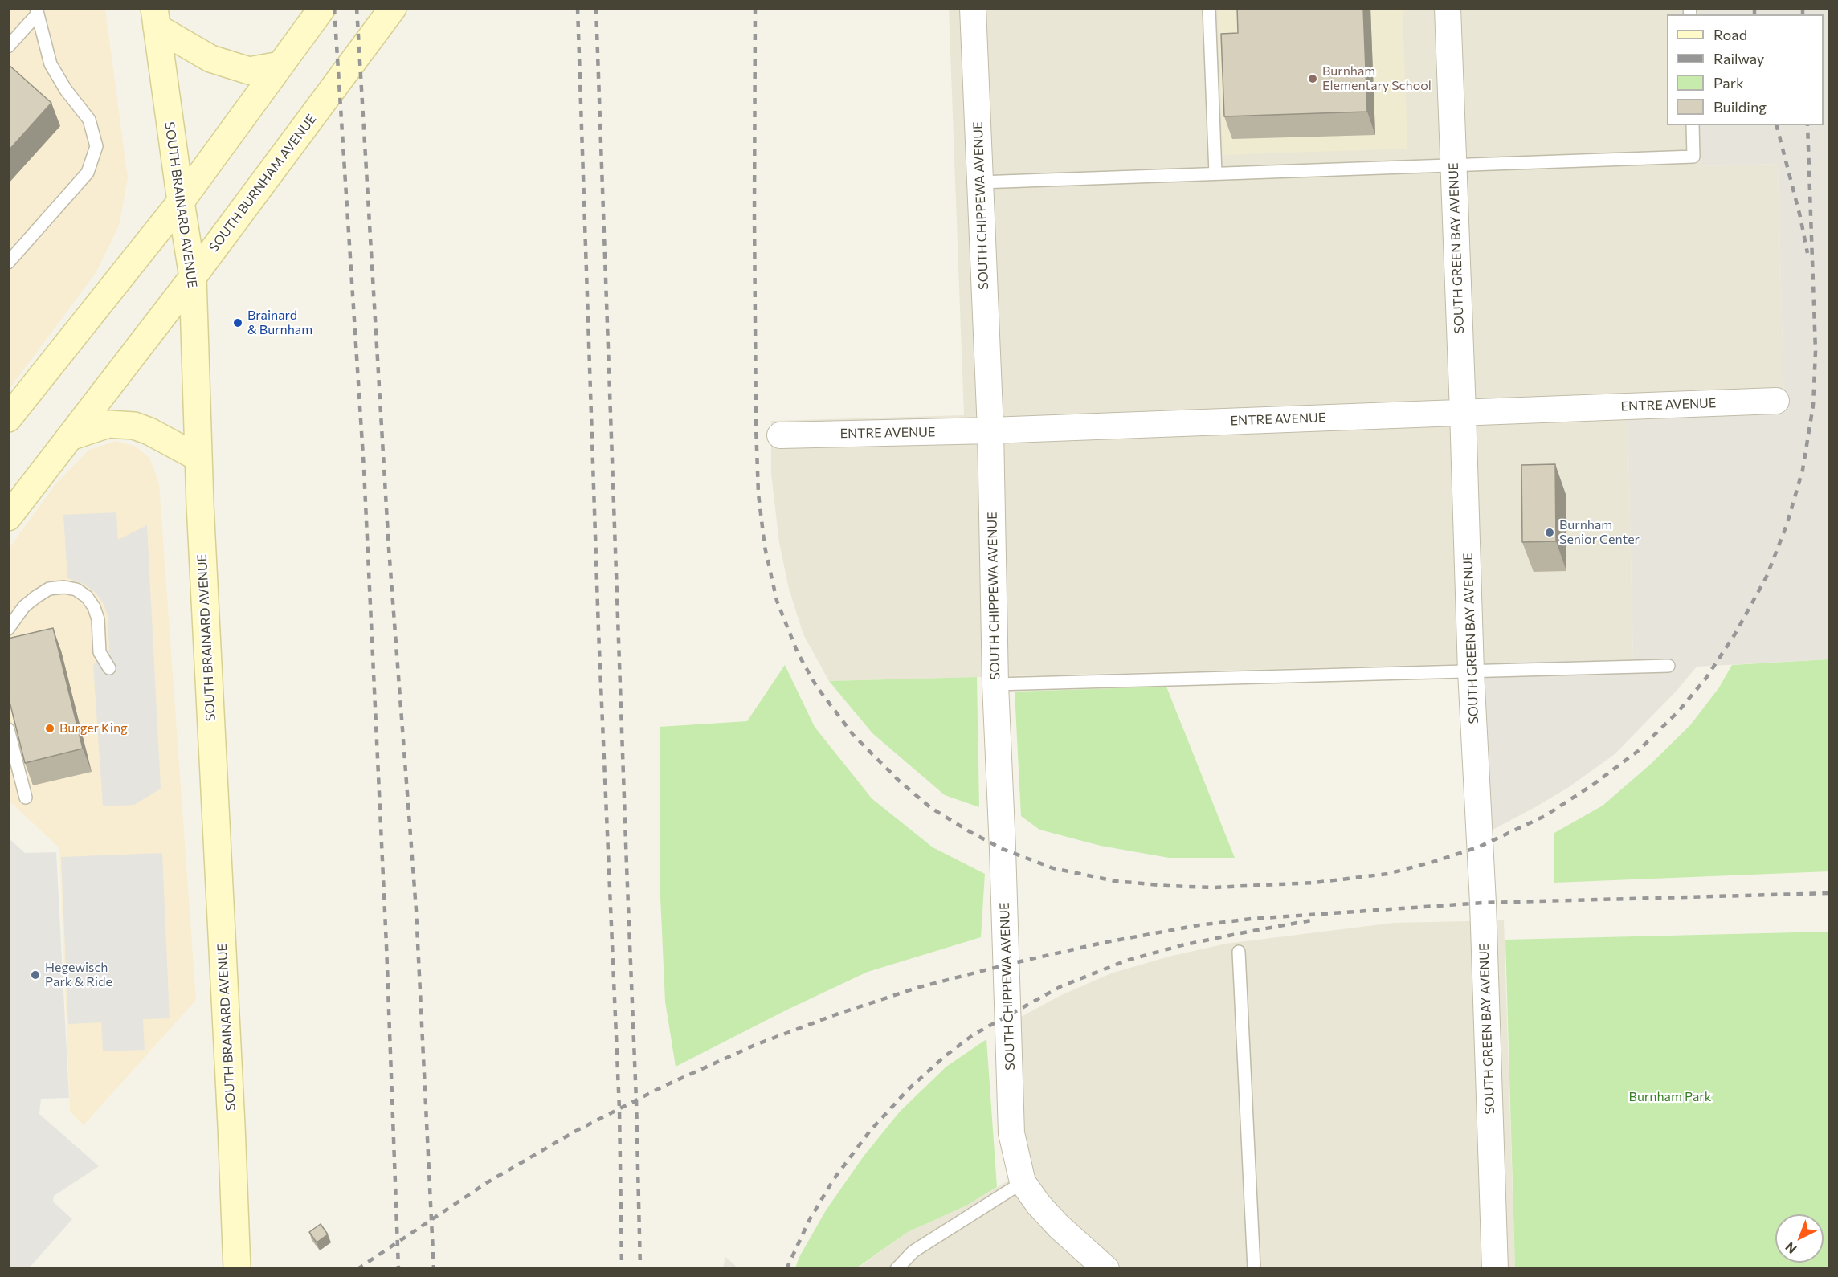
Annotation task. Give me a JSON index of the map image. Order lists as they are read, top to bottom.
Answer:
{
  "streets": {
    "main road": ["SOUTH BURNHAM AVENUE", "SOUTH BRAINARD AVENUE"],
    "street": ["SOUTH CHIPPEWA AVENUE", "SOUTH GREEN BAY AVENUE", "ENTRE AVENUE"]
  },
  "crossings": [
    ["SOUTH BURNHAM AVENUE", "SOUTH BRAINARD AVENUE"],
    ["SOUTH CHIPPEWA AVENUE", "ENTRE AVENUE"],
    ["SOUTH GREEN BAY AVENUE", "ENTRE AVENUE"]
  ],
  "parks": ["Burnham Park"],
  "places": [
    "Burnham Elementary School",
    "Brainard & Burnham",
    "Burnham Senior Center",
    "Burger King",
    "Hegewisch Park & Ride"
  ],
  "legend": [
    "Road",
    "Railway",
    "Park",
    "Building"
  ],
  "north": "bottom left"
}
